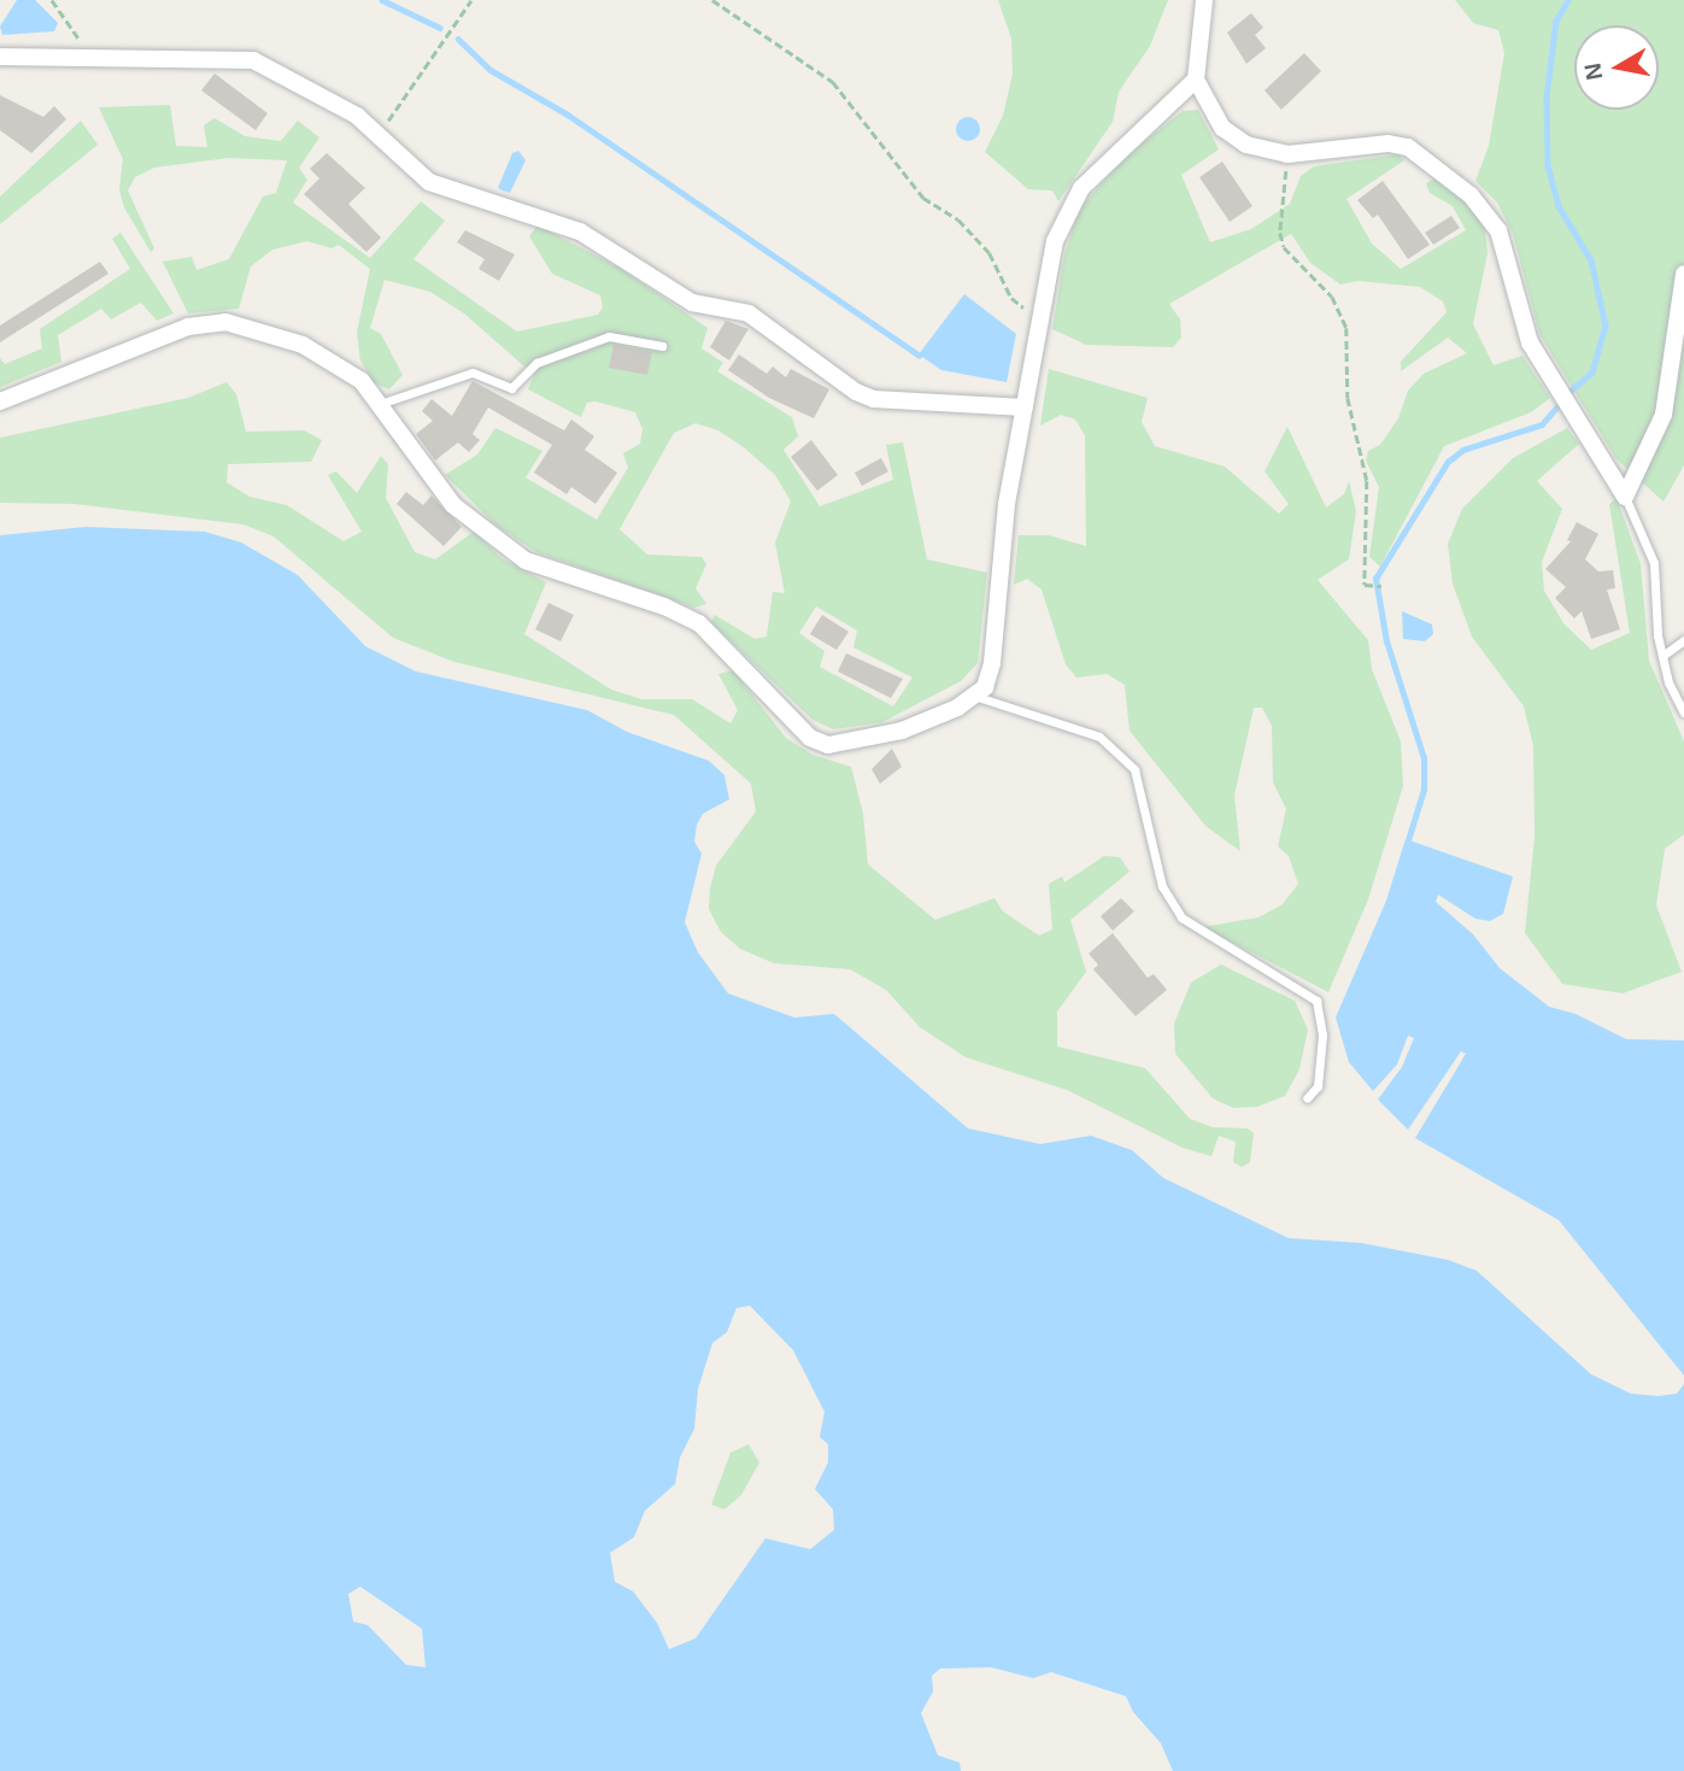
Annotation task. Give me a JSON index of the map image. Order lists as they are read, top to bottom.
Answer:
{
  "north": "left"
}
